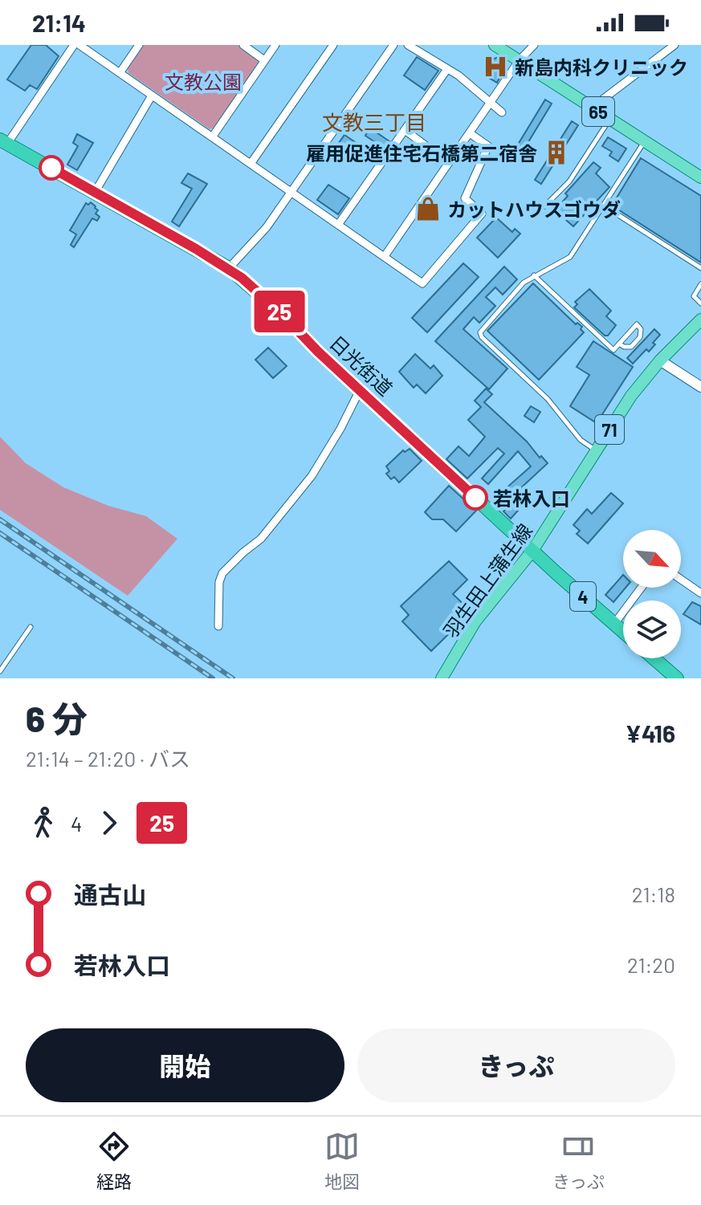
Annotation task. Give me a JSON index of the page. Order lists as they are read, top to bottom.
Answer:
{
  "streets": {
    "highway": ["日光街道", "4"],
    "main road": ["65", "71", "羽生田上蒲生線"]
  },
  "crossings": [
    ["日光街道", "羽生田上蒲生線"]
  ],
  "districts": ["文教三丁目"],
  "parks": ["文教公園"],
  "places": {
    "hospital": ["新島内科クリニック"],
    "building": ["雇用促進住宅石橋第二宿舎"],
    "shop": ["カットハウスゴウダ"],
    "other": ["若林入口"]
  },
  "lines": ["bus line 25"],
  "north": "bottom right",
  "page": {
    "status": "21:14",
    "on_map": "25",
    "heading": ["6 分", "21:14 – 21:20 · バス", "¥416"],
    "legs": ["4", "25"],
    "list": [
      {
        "name": "通古山",
        "value": "21:18"
      },
      {
        "name": "若林入口",
        "value": "21:20"
      }
    ],
    "buttons": ["開始", "きっぷ"],
    "tabs": ["経路", "地図", "きっぷ"]
  }
}
